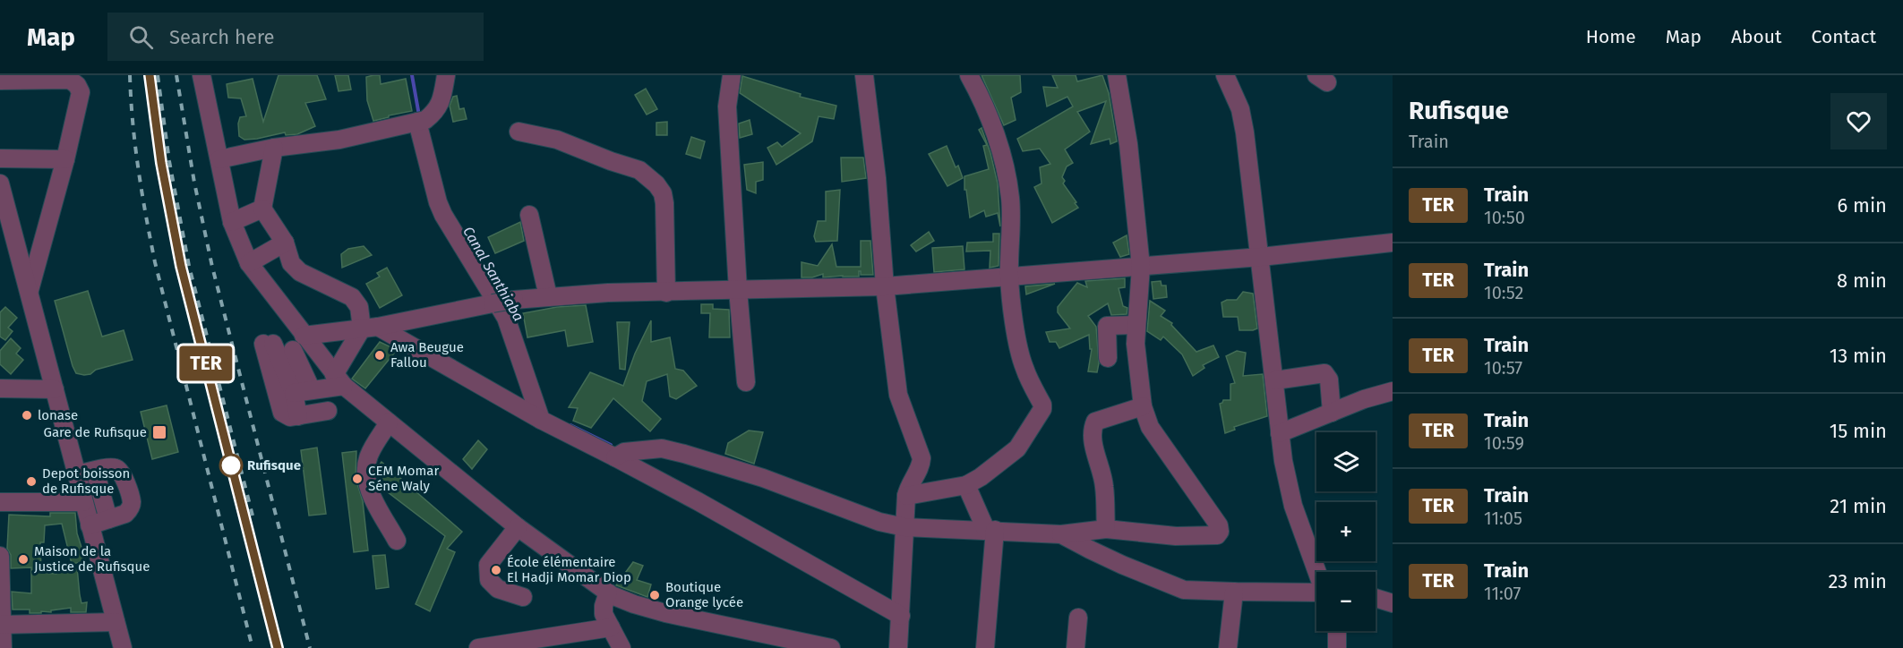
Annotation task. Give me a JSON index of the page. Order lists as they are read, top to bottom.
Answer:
{
  "water": ["Canal Santhiaba"],
  "places": {
    "other": [
      "Awa Beugue Fallou",
      "lonase",
      "Rufisque",
      "CEM Momar Séne Waly",
      "Depot boisson de Rufisque",
      "Maison de la Justice de Rufisque",
      "École élémentaire El Hadji Momar Diop",
      "Boutique Orange lycée"
    ],
    "transit": ["Gare de Rufisque"]
  },
  "page": {
    "header": "Map",
    "search": "Search here",
    "nav": [
      "Home",
      "Map",
      "About",
      "Contact"
    ],
    "on_map": "TER",
    "heading": ["Rufisque", "Train"],
    "list": [
      {
        "mark": "TER",
        "name": "Train",
        "note": "10:50",
        "value": "6 min"
      },
      {
        "mark": "TER",
        "name": "Train",
        "note": "10:52",
        "value": "8 min"
      },
      {
        "mark": "TER",
        "name": "Train",
        "note": "10:57",
        "value": "13 min"
      },
      {
        "mark": "TER",
        "name": "Train",
        "note": "10:59",
        "value": "15 min"
      },
      {
        "mark": "TER",
        "name": "Train",
        "note": "11:05",
        "value": "21 min"
      },
      {
        "mark": "TER",
        "name": "Train",
        "note": "11:07",
        "value": "23 min"
      }
    ],
    "map_buttons": ["+", "−"]
  }
}
